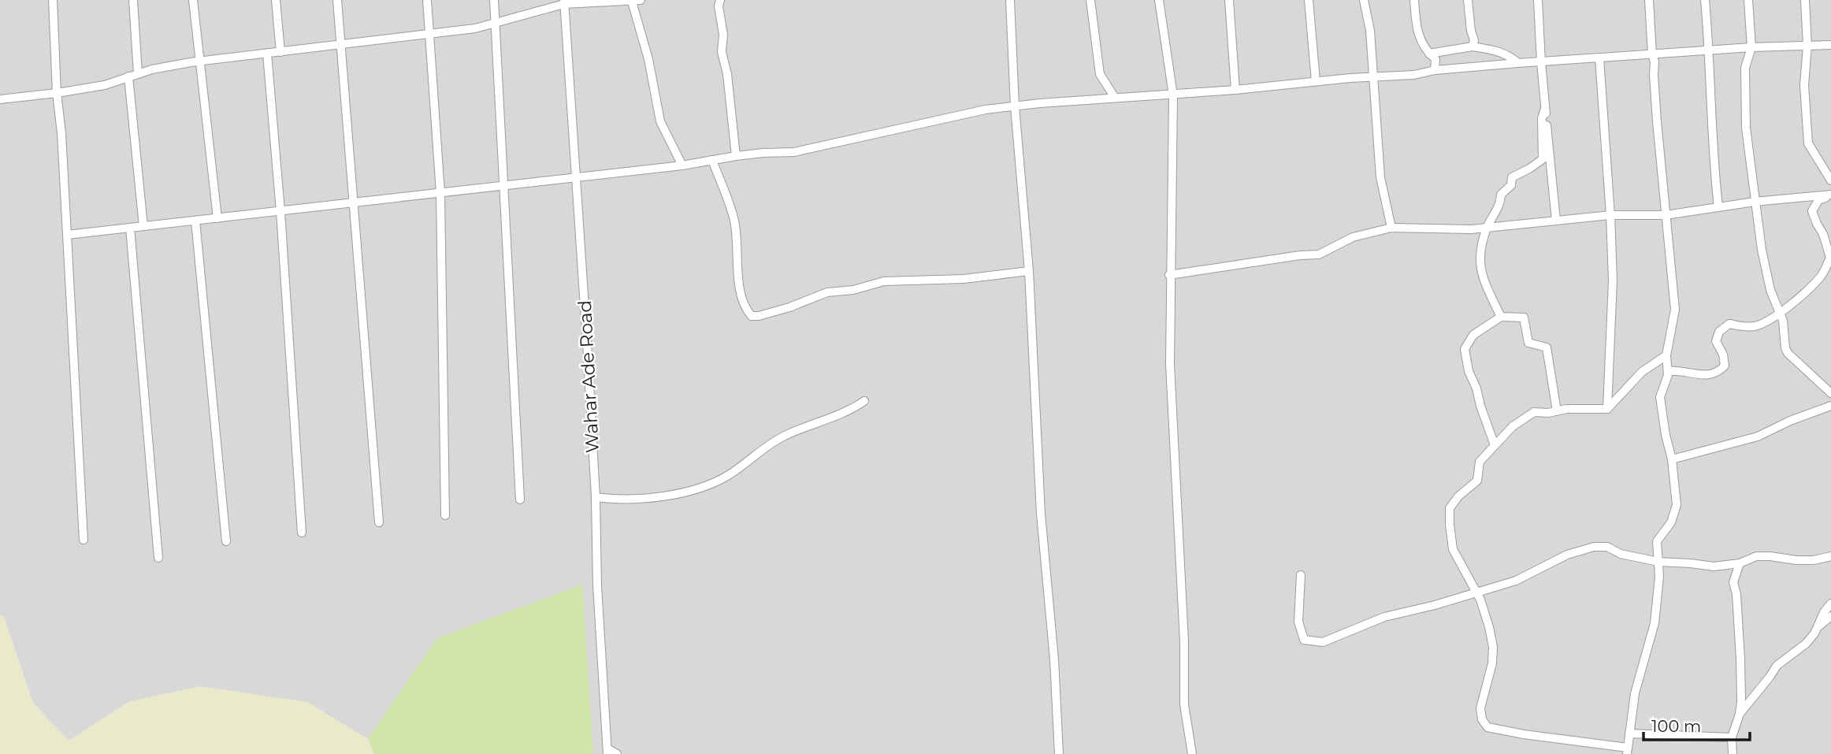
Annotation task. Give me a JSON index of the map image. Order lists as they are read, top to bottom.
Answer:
{
  "streets": {
    "street": ["Wahar Ade Road"]
  },
  "scale_bar": "100 m"
}
